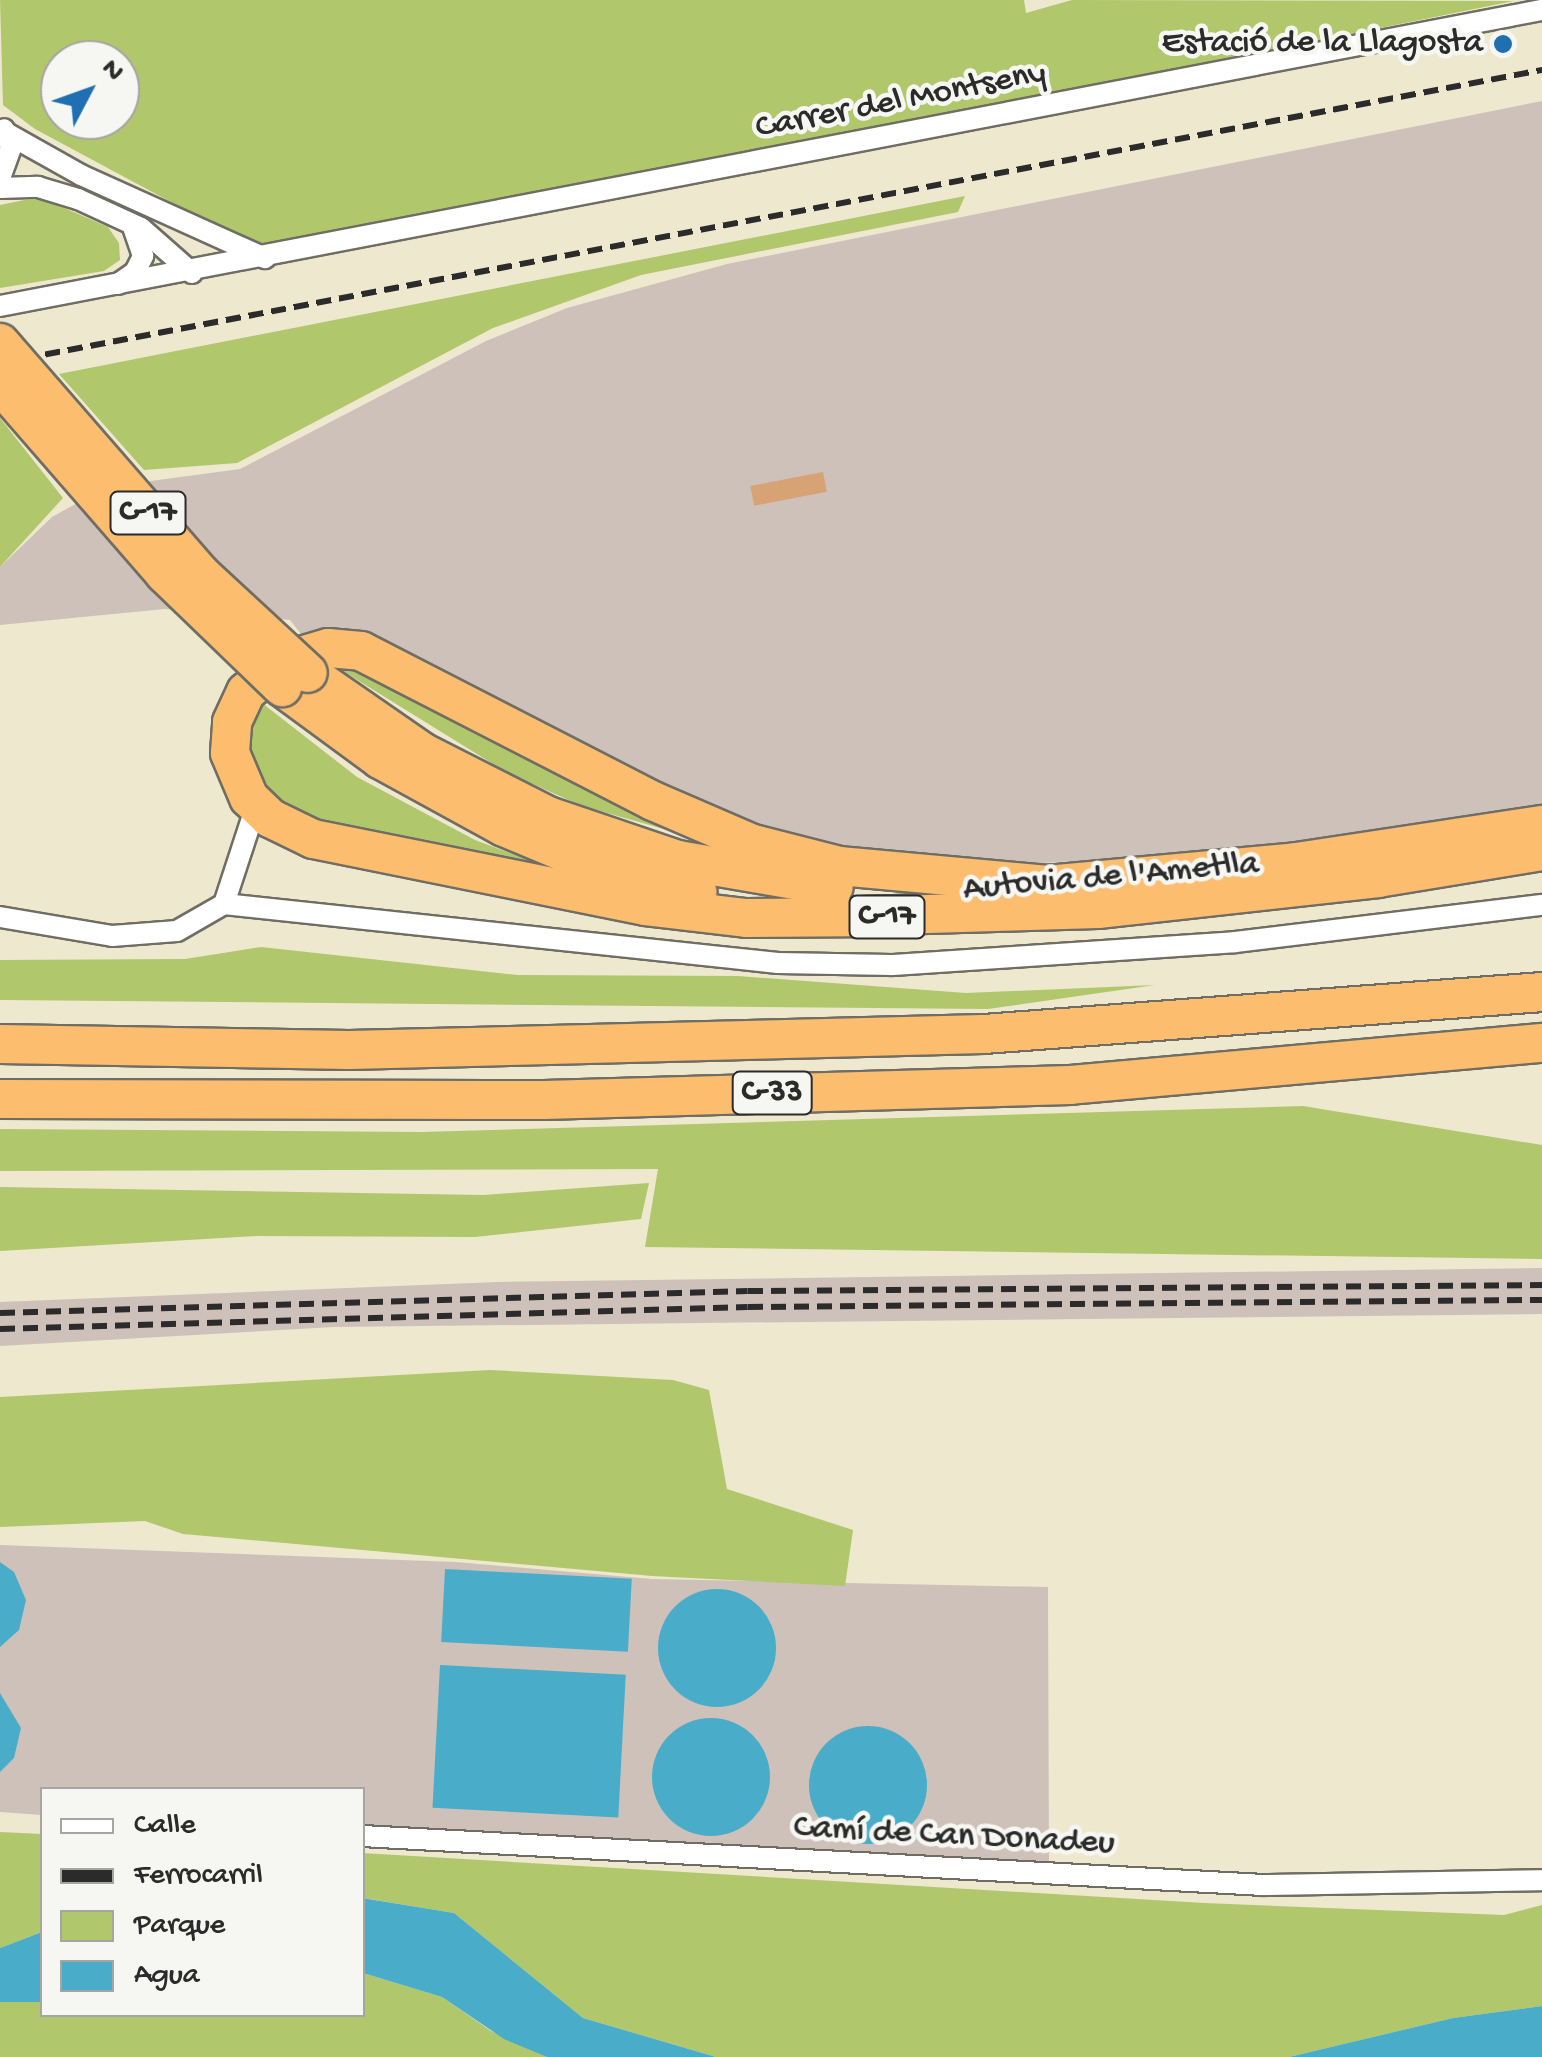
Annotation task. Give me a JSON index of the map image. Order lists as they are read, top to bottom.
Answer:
{
  "streets": {
    "highway": ["C-17", "Autovia de l'Ametlla", "C-33"],
    "street": ["Carrer del Montseny", "Camí de Can Donadeu"]
  },
  "crossings": [
    ["C-17", "Autovia de l'Ametlla"]
  ],
  "places": ["Estació de la Llagosta"],
  "legend": [
    "Calle",
    "Ferrocarril",
    "Parque",
    "Agua"
  ],
  "north": "top right"
}
